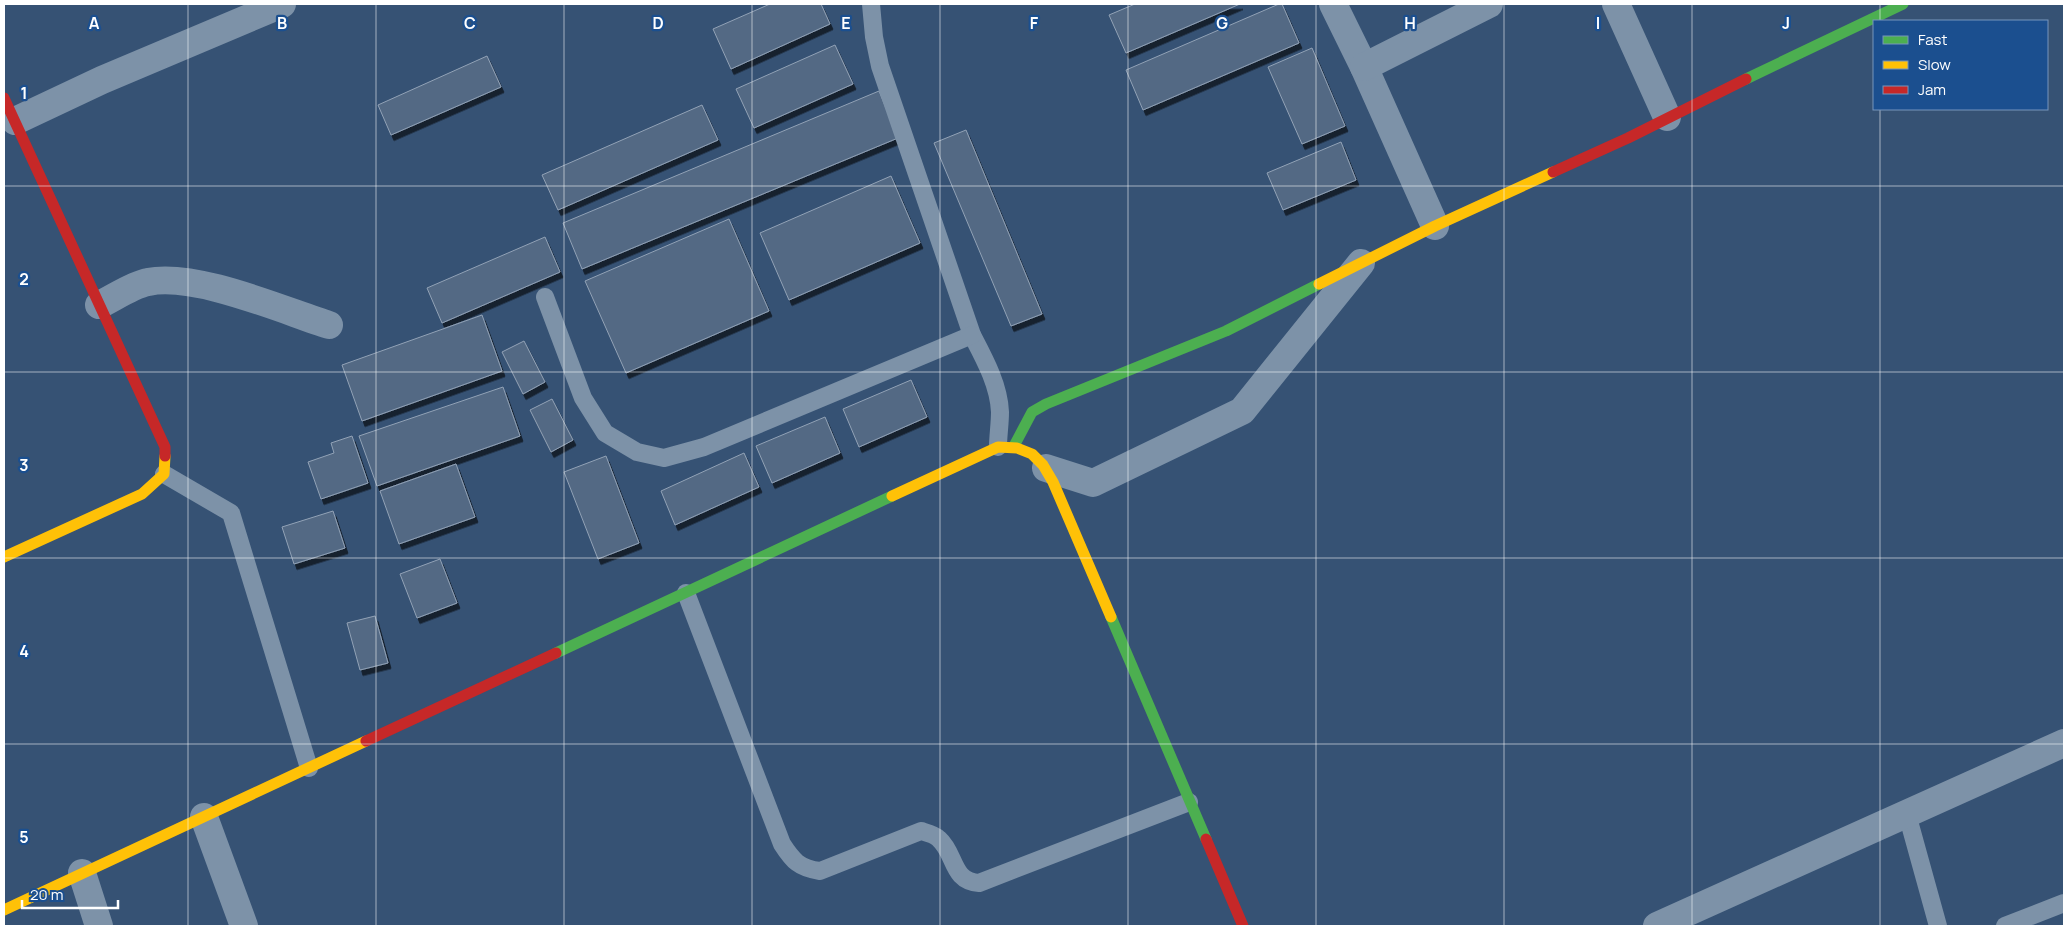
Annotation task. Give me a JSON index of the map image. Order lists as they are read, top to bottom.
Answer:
{
  "legend": ["Fast", "Slow", "Jam"],
  "scale_bar": "20 m",
  "grid": {
    "columns": [
      "A",
      "B",
      "C",
      "D",
      "E",
      "F",
      "G",
      "H",
      "I",
      "J"
    ],
    "rows": [
      "1",
      "2",
      "3",
      "4",
      "5"
    ]
  }
}
